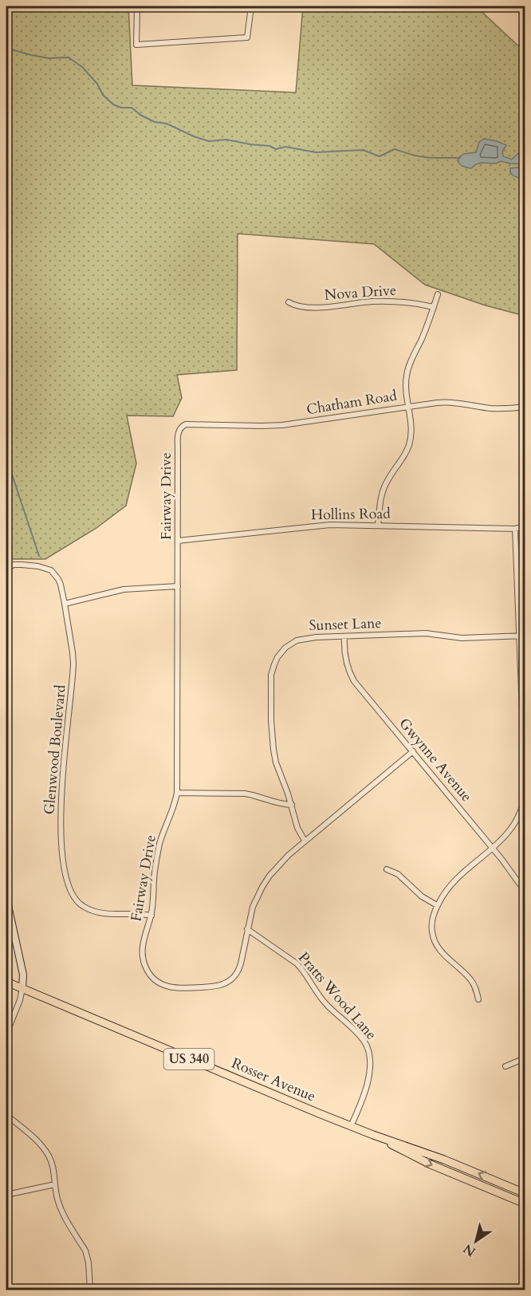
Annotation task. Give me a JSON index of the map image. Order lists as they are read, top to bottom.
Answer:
{
  "streets": {
    "main road": ["US 340", "Rosser Avenue"],
    "street": [
      "Nova Drive",
      "Chatham Road",
      "Fairway Drive",
      "Hollins Road",
      "Sunset Lane",
      "Glenwood Boulevard",
      "Gwynne Avenue",
      "Pratts Wood Lane"
    ]
  },
  "crossings": [
    ["Chatham Road", "Fairway Drive"],
    ["Fairway Drive", "Hollins Road"],
    ["Fairway Drive", "Sunset Lane"],
    ["Fairway Drive", "Glenwood Boulevard"],
    ["Fairway Drive", "Gwynne Avenue"],
    ["Fairway Drive", "Pratts Wood Lane"],
    ["Sunset Lane", "Gwynne Avenue"],
    ["Pratts Wood Lane", "Rosser Avenue"]
  ],
  "north": "bottom left"
}
